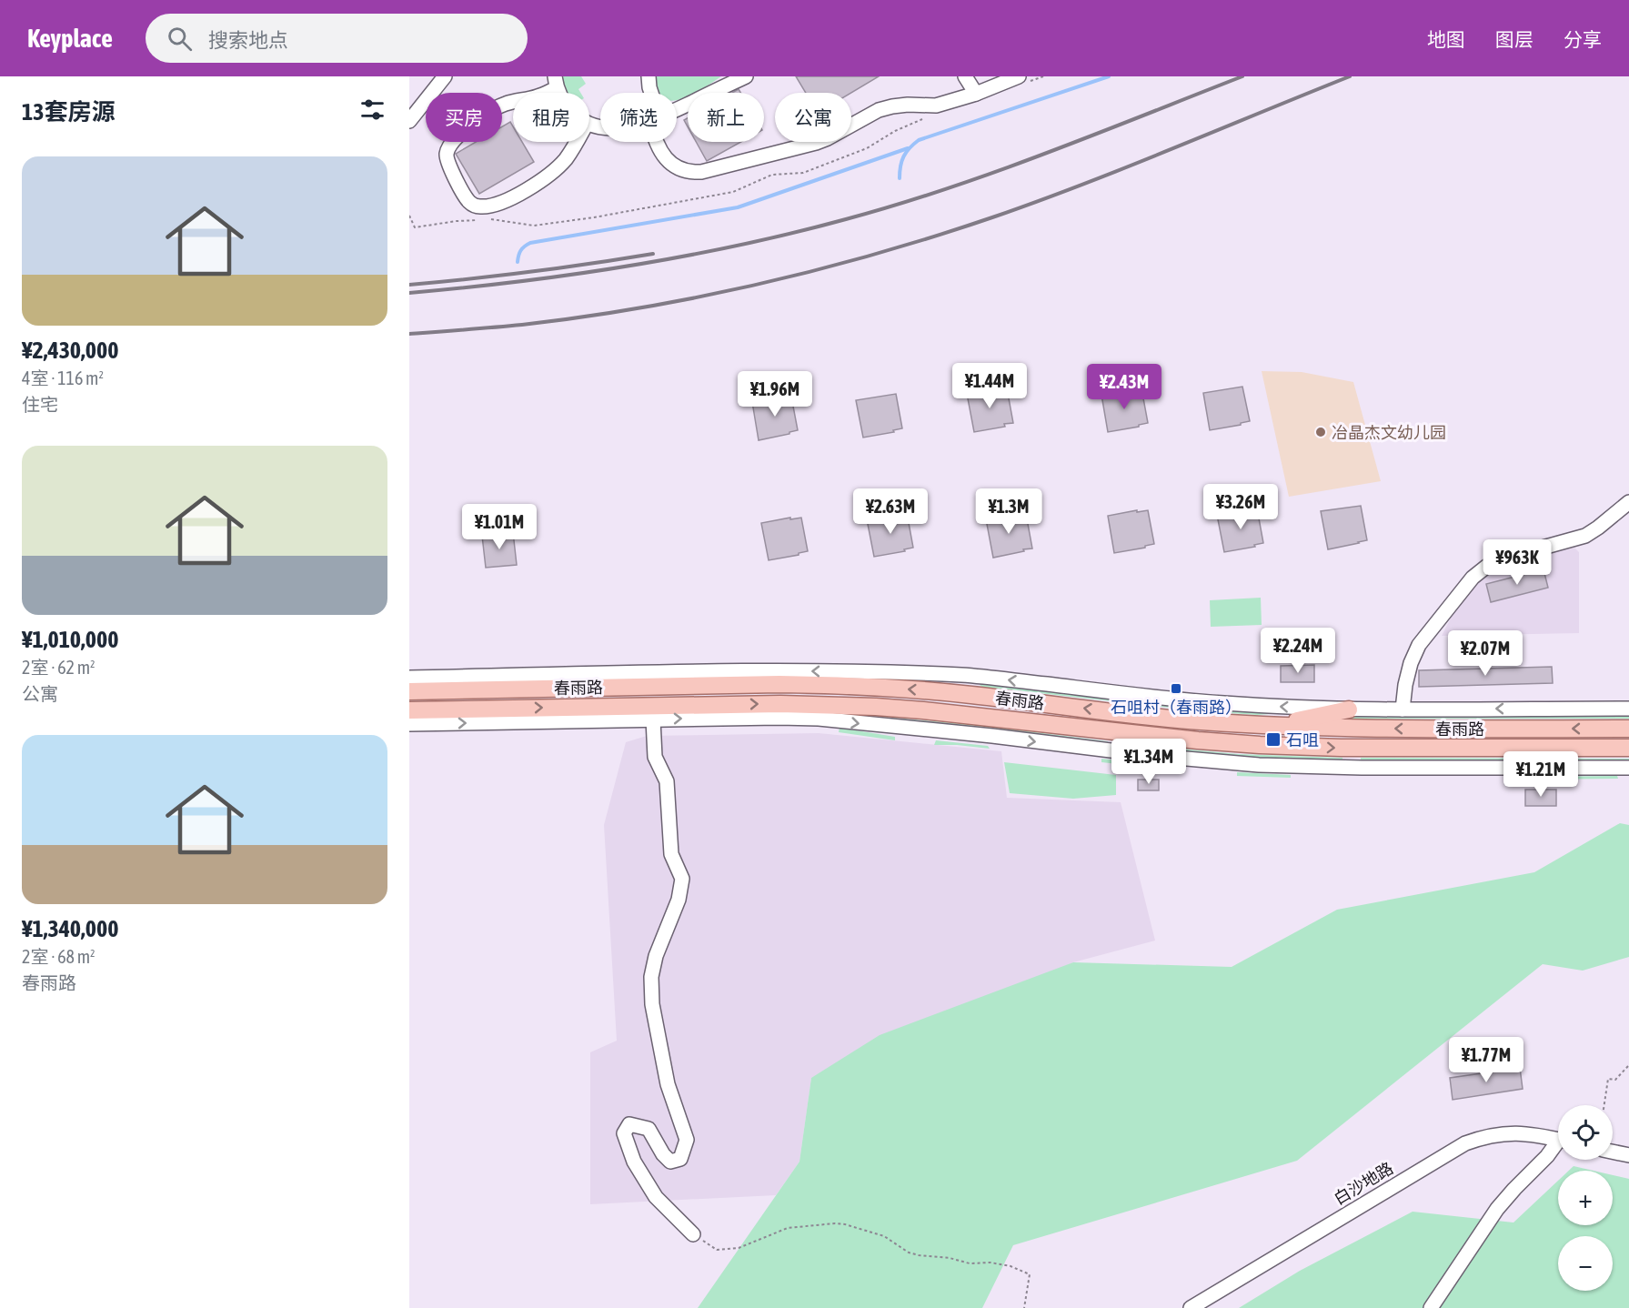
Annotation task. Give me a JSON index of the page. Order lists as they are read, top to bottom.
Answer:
{
  "streets": {
    "main road": ["春雨路"],
    "street": ["白沙地路"]
  },
  "places": {
    "other": ["冶晶杰文幼儿园"],
    "transit": ["石咀村（春雨路）", "石咀"]
  },
  "page": {
    "header": "Keyplace",
    "search": "搜索地点",
    "nav": ["地图", "图层", "分享"],
    "heading": "13套房源",
    "chip": [
      "买房",
      "租房",
      "筛选",
      "新上",
      "公寓"
    ],
    "list": [
      {
        "name": "¥2,430,000",
        "note": "4室 · 116 m² · 住宅"
      },
      {
        "name": "¥1,010,000",
        "note": "2室 · 62 m² · 公寓"
      },
      {
        "name": "¥1,340,000",
        "note": "2室 · 68 m² · 春雨路"
      }
    ],
    "price": [
      "¥1.44M",
      "¥2.43M",
      "¥1.96M",
      "¥3.26M",
      "¥2.63M",
      "¥1.3M",
      "¥1.01M",
      "¥963K",
      "¥2.24M",
      "¥2.07M",
      "¥1.34M",
      "¥1.21M",
      "¥1.77M"
    ],
    "map_buttons": ["+", "−"]
  }
}
